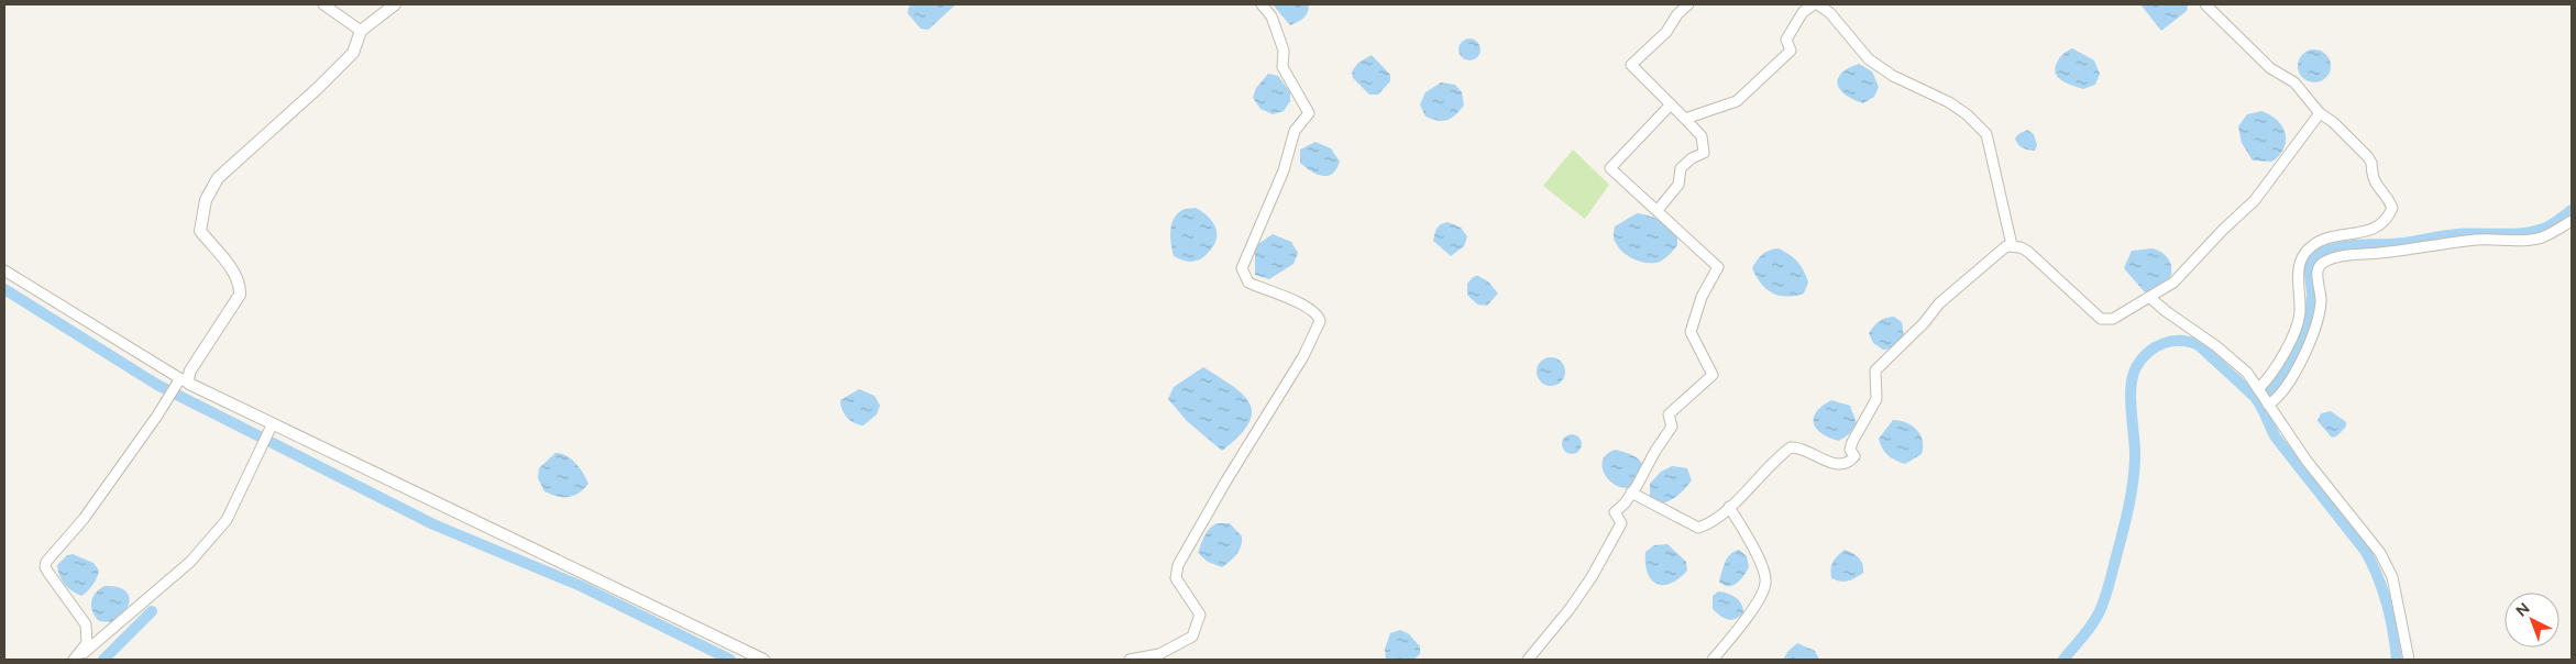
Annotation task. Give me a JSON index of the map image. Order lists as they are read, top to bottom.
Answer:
{
  "north": "top left"
}
